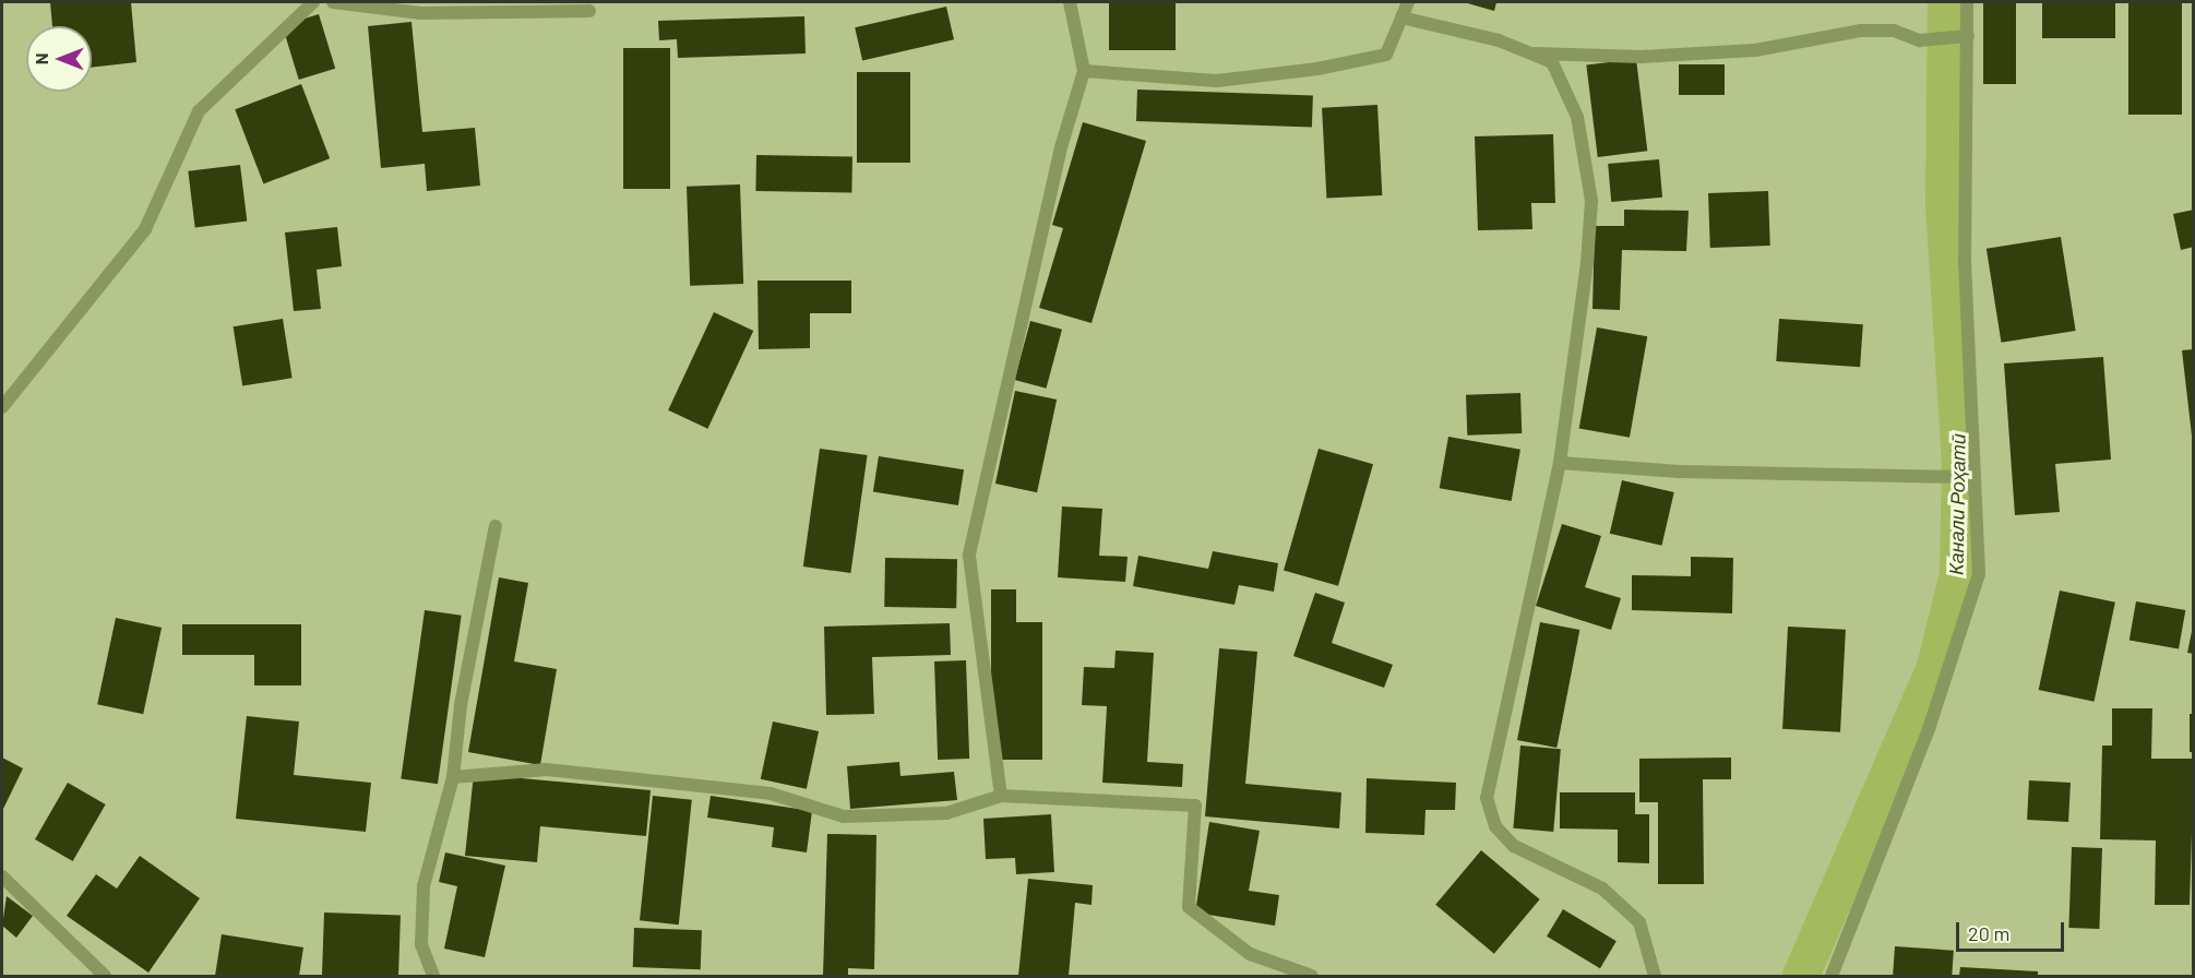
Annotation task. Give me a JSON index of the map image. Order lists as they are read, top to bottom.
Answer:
{
  "water": ["Канали Роҳатӣ"],
  "scale_bar": "20 m",
  "north": "left"
}
